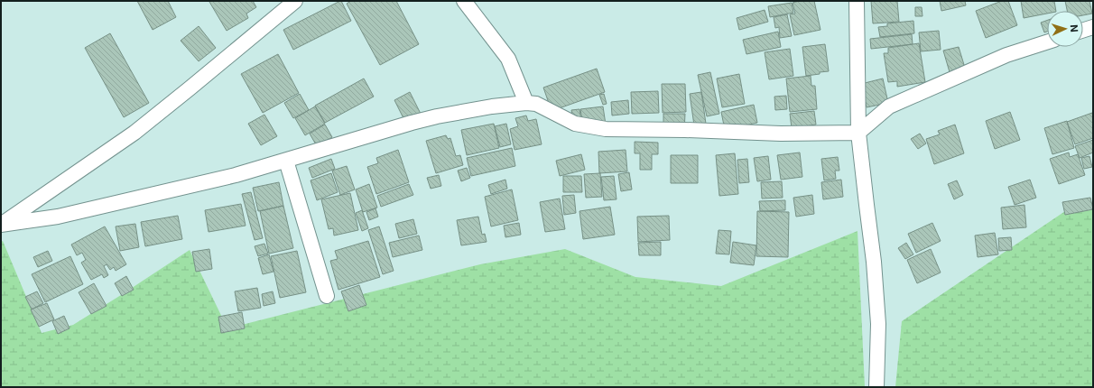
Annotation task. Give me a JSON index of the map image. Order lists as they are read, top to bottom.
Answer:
{
  "north": "right"
}
